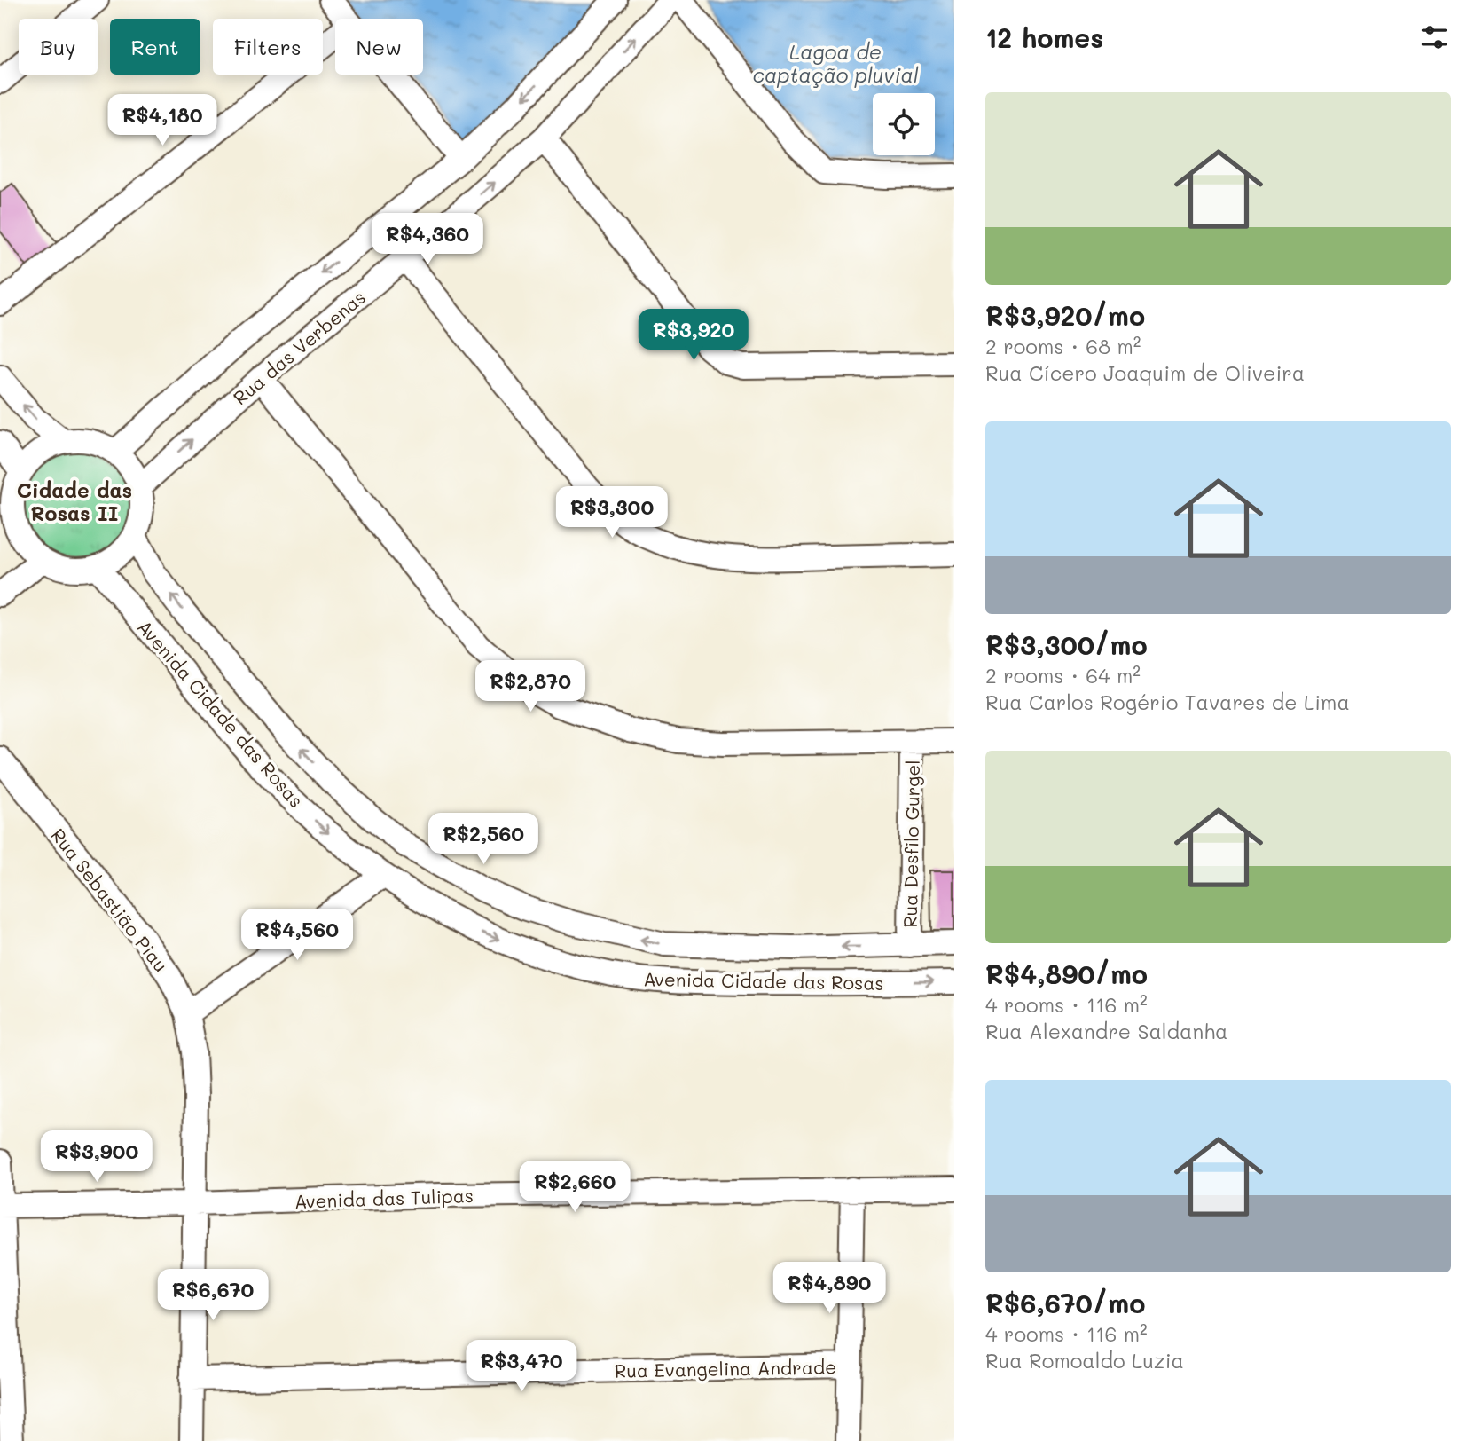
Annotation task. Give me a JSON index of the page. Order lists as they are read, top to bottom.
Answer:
{
  "streets": {
    "street": [
      "Rua das Verbenas",
      "Avenida Cidade das Rosas",
      "Rua Desfilo Gurgel",
      "Rua Sebastião Piau",
      "Avenida das Tulipas",
      "Rua Evangelina Andrade"
    ]
  },
  "crossings": [
    ["Rua das Verbenas", "Avenida Cidade das Rosas"],
    ["Avenida Cidade das Rosas", "Rua Desfilo Gurgel"],
    ["Rua Sebastião Piau", "Avenida das Tulipas"],
    ["Rua Sebastião Piau", "Rua Evangelina Andrade"]
  ],
  "districts": ["Cidade das Rosas II"],
  "water": ["Lagoa de captação pluvial"],
  "page": {
    "heading": "12 homes",
    "chip": [
      "Buy",
      "Rent",
      "Filters",
      "New"
    ],
    "list": [
      {
        "name": "R$3,920/mo",
        "note": "2 rooms · 68 m² · Rua Cícero Joaquim de Oliveira"
      },
      {
        "name": "R$3,300/mo",
        "note": "2 rooms · 64 m² · Rua Carlos Rogério Tavares de Lima"
      },
      {
        "name": "R$4,890/mo",
        "note": "4 rooms · 116 m² · Rua Alexandre Saldanha"
      },
      {
        "name": "R$6,670/mo",
        "note": "4 rooms · 116 m² · Rua Romoaldo Luzia"
      }
    ],
    "price": [
      "R$4,180",
      "R$4,360",
      "R$3,920",
      "R$3,300",
      "R$2,870",
      "R$2,560",
      "R$4,560",
      "R$3,900",
      "R$2,660",
      "R$4,890",
      "R$6,670",
      "R$3,470"
    ]
  }
}
